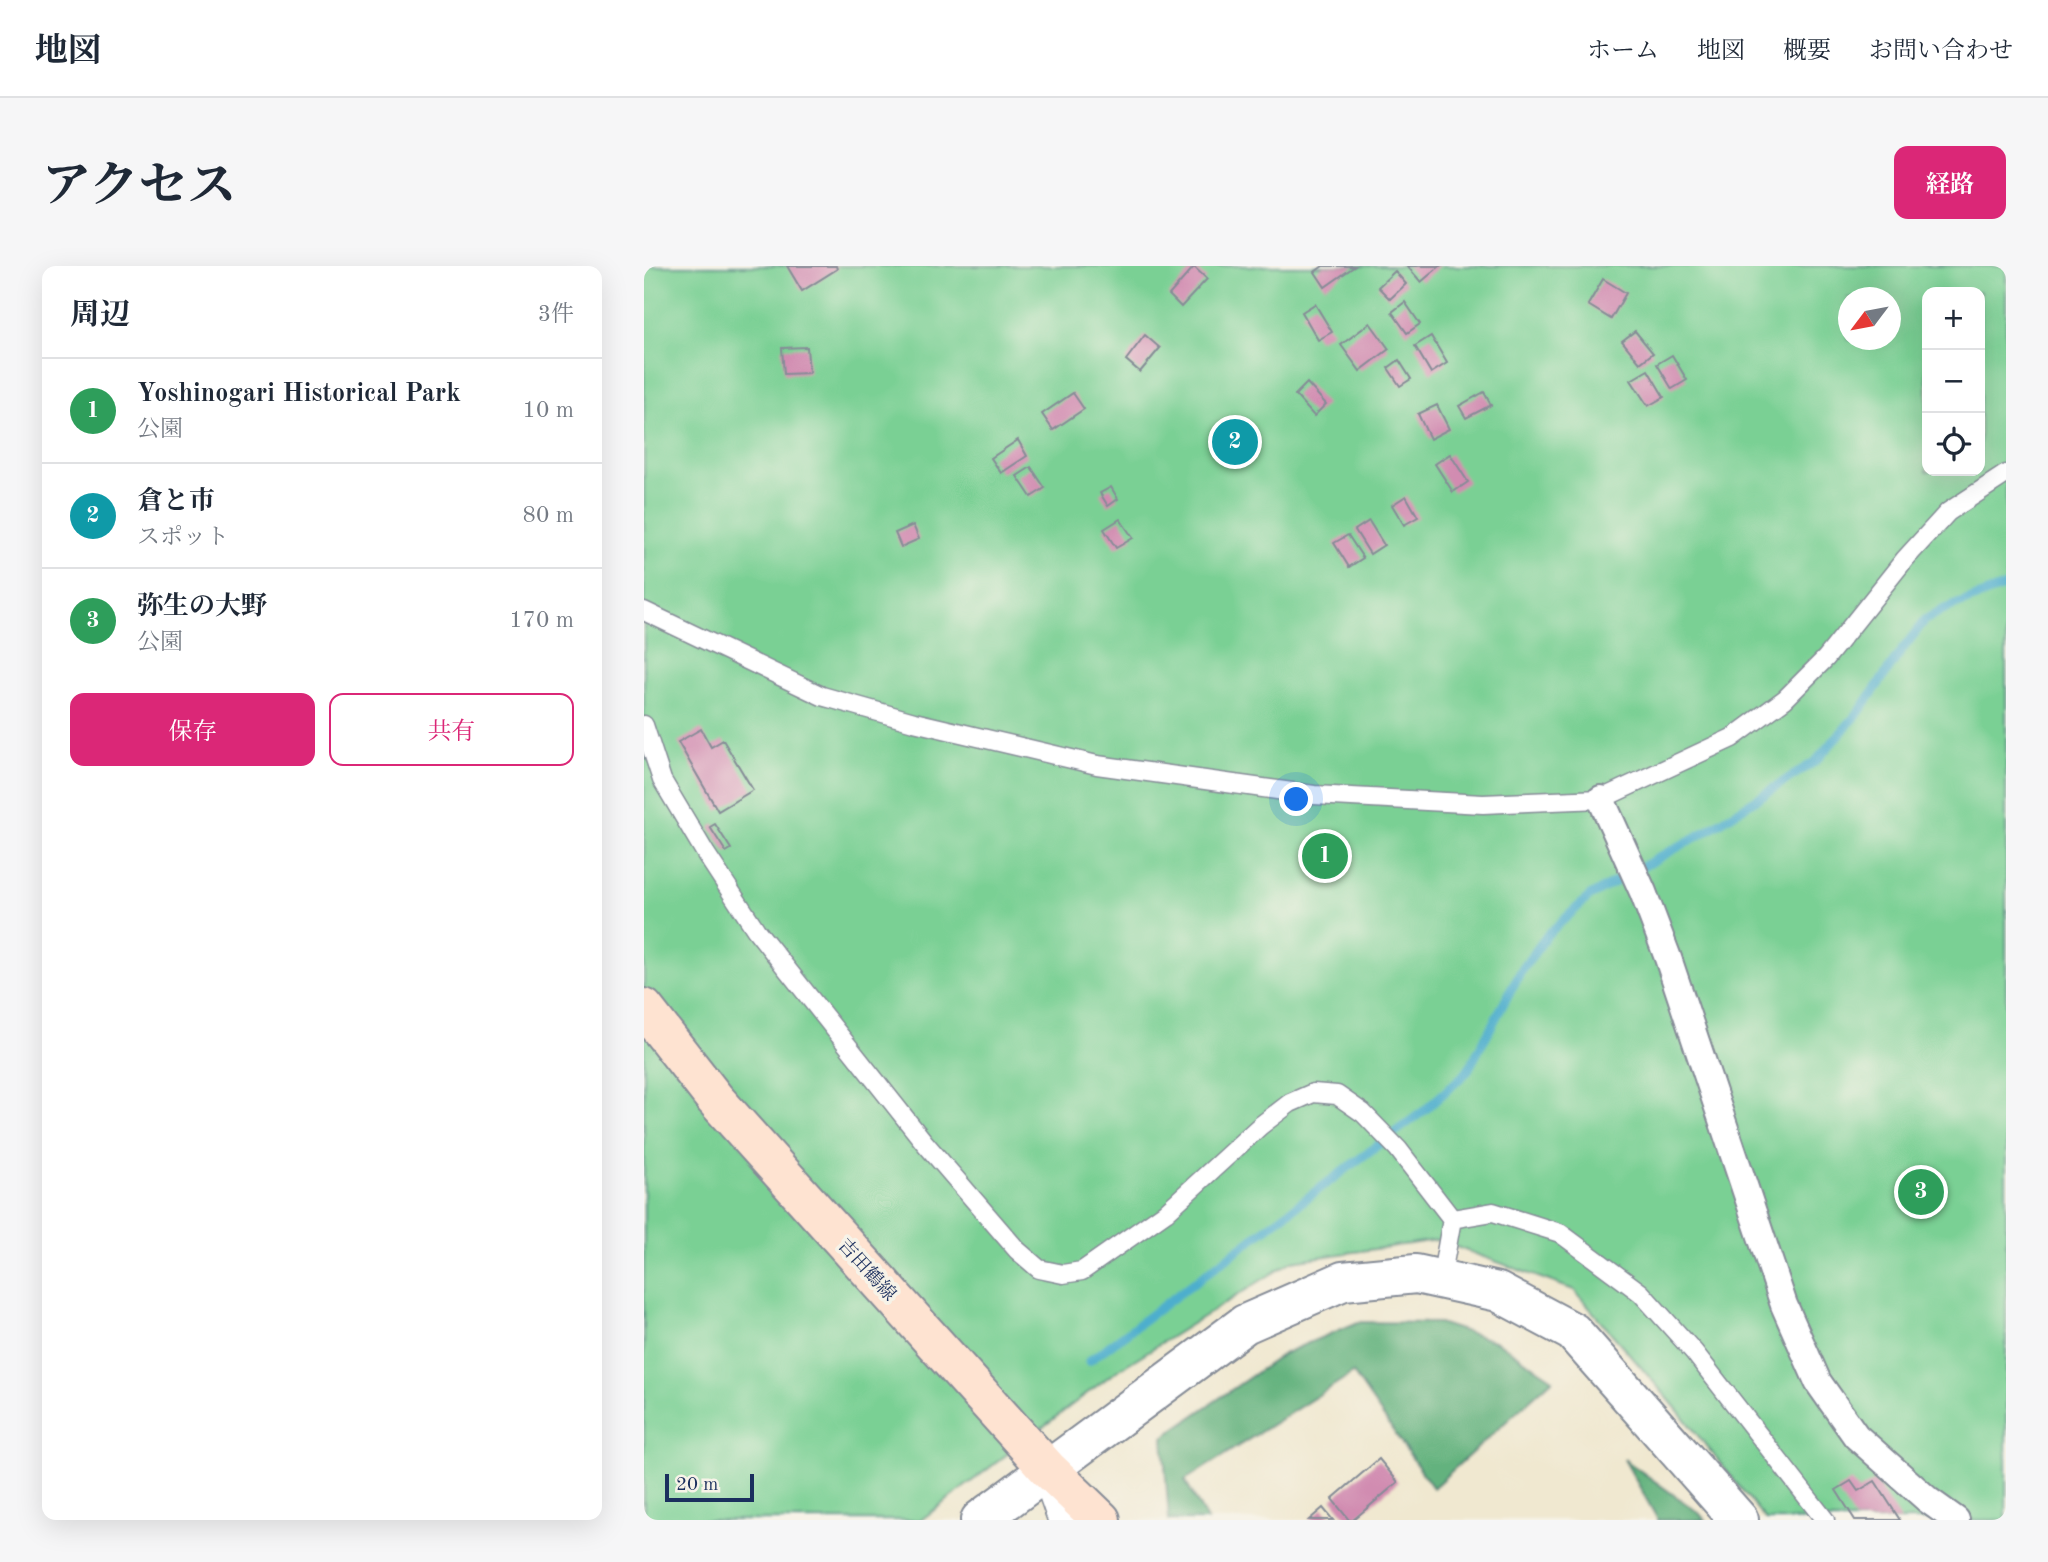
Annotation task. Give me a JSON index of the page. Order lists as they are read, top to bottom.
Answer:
{
  "streets": {
    "main road": ["吉田鶴線"]
  },
  "scale_bar": "20 m",
  "north": "bottom left",
  "page": {
    "header": "地図",
    "nav": [
      "ホーム",
      "地図",
      "概要",
      "お問い合わせ"
    ],
    "title": "アクセス",
    "buttons": [
      "経路",
      ["保存", "共有"]
    ],
    "heading": ["周辺", "3件"],
    "map_buttons": ["+", "−"],
    "list": [
      {
        "mark": "1",
        "name": "Yoshinogari Historical Park",
        "note": "公園",
        "value": "10 m"
      },
      {
        "mark": "2",
        "name": "倉と市",
        "note": "スポット",
        "value": "80 m"
      },
      {
        "mark": "3",
        "name": "弥生の大野",
        "note": "公園",
        "value": "170 m"
      }
    ],
    "pins": ["2", "1", "3"],
    "scale": "20 m"
  }
}
